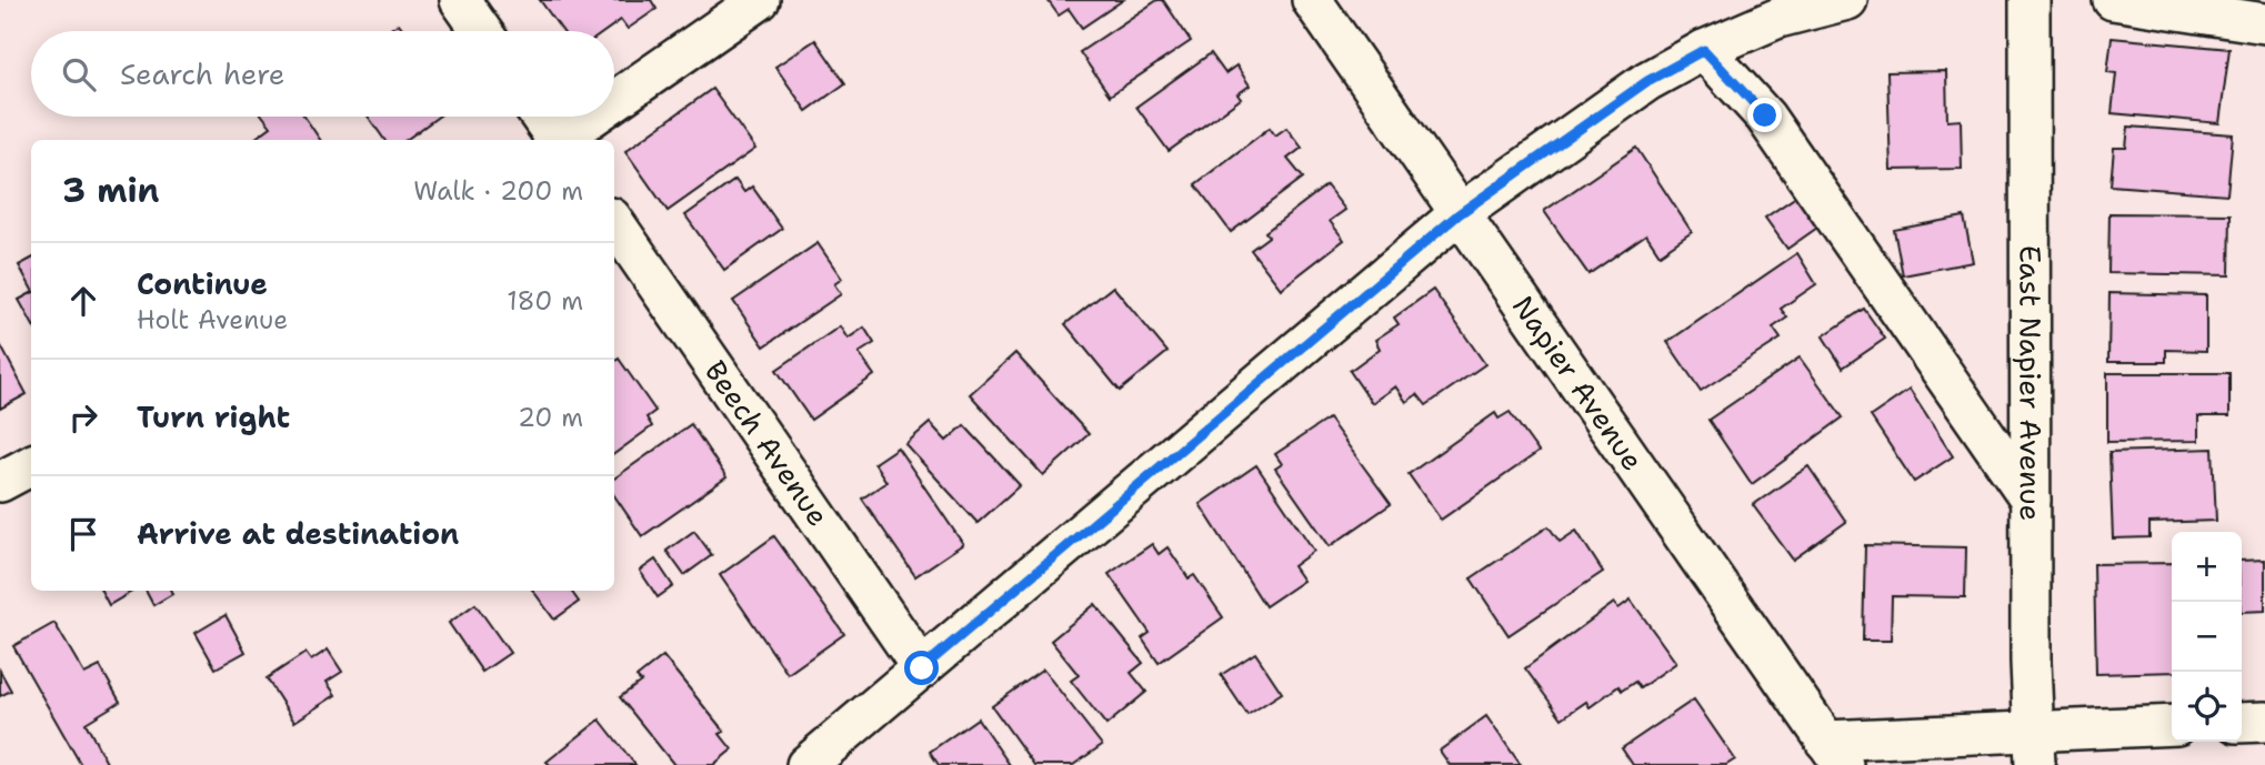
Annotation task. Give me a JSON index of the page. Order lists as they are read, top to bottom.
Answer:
{
  "streets": {
    "street": ["Napier Avenue", "East Napier Avenue", "Beech Avenue"]
  },
  "page": {
    "search": "Search here",
    "heading": ["3 min", "Walk · 200 m"],
    "list": [
      ["Continue", "Holt Avenue", "180 m"],
      ["Turn right", "20 m"],
      "Arrive at destination"
    ],
    "map_buttons": ["+", "−"]
  }
}
